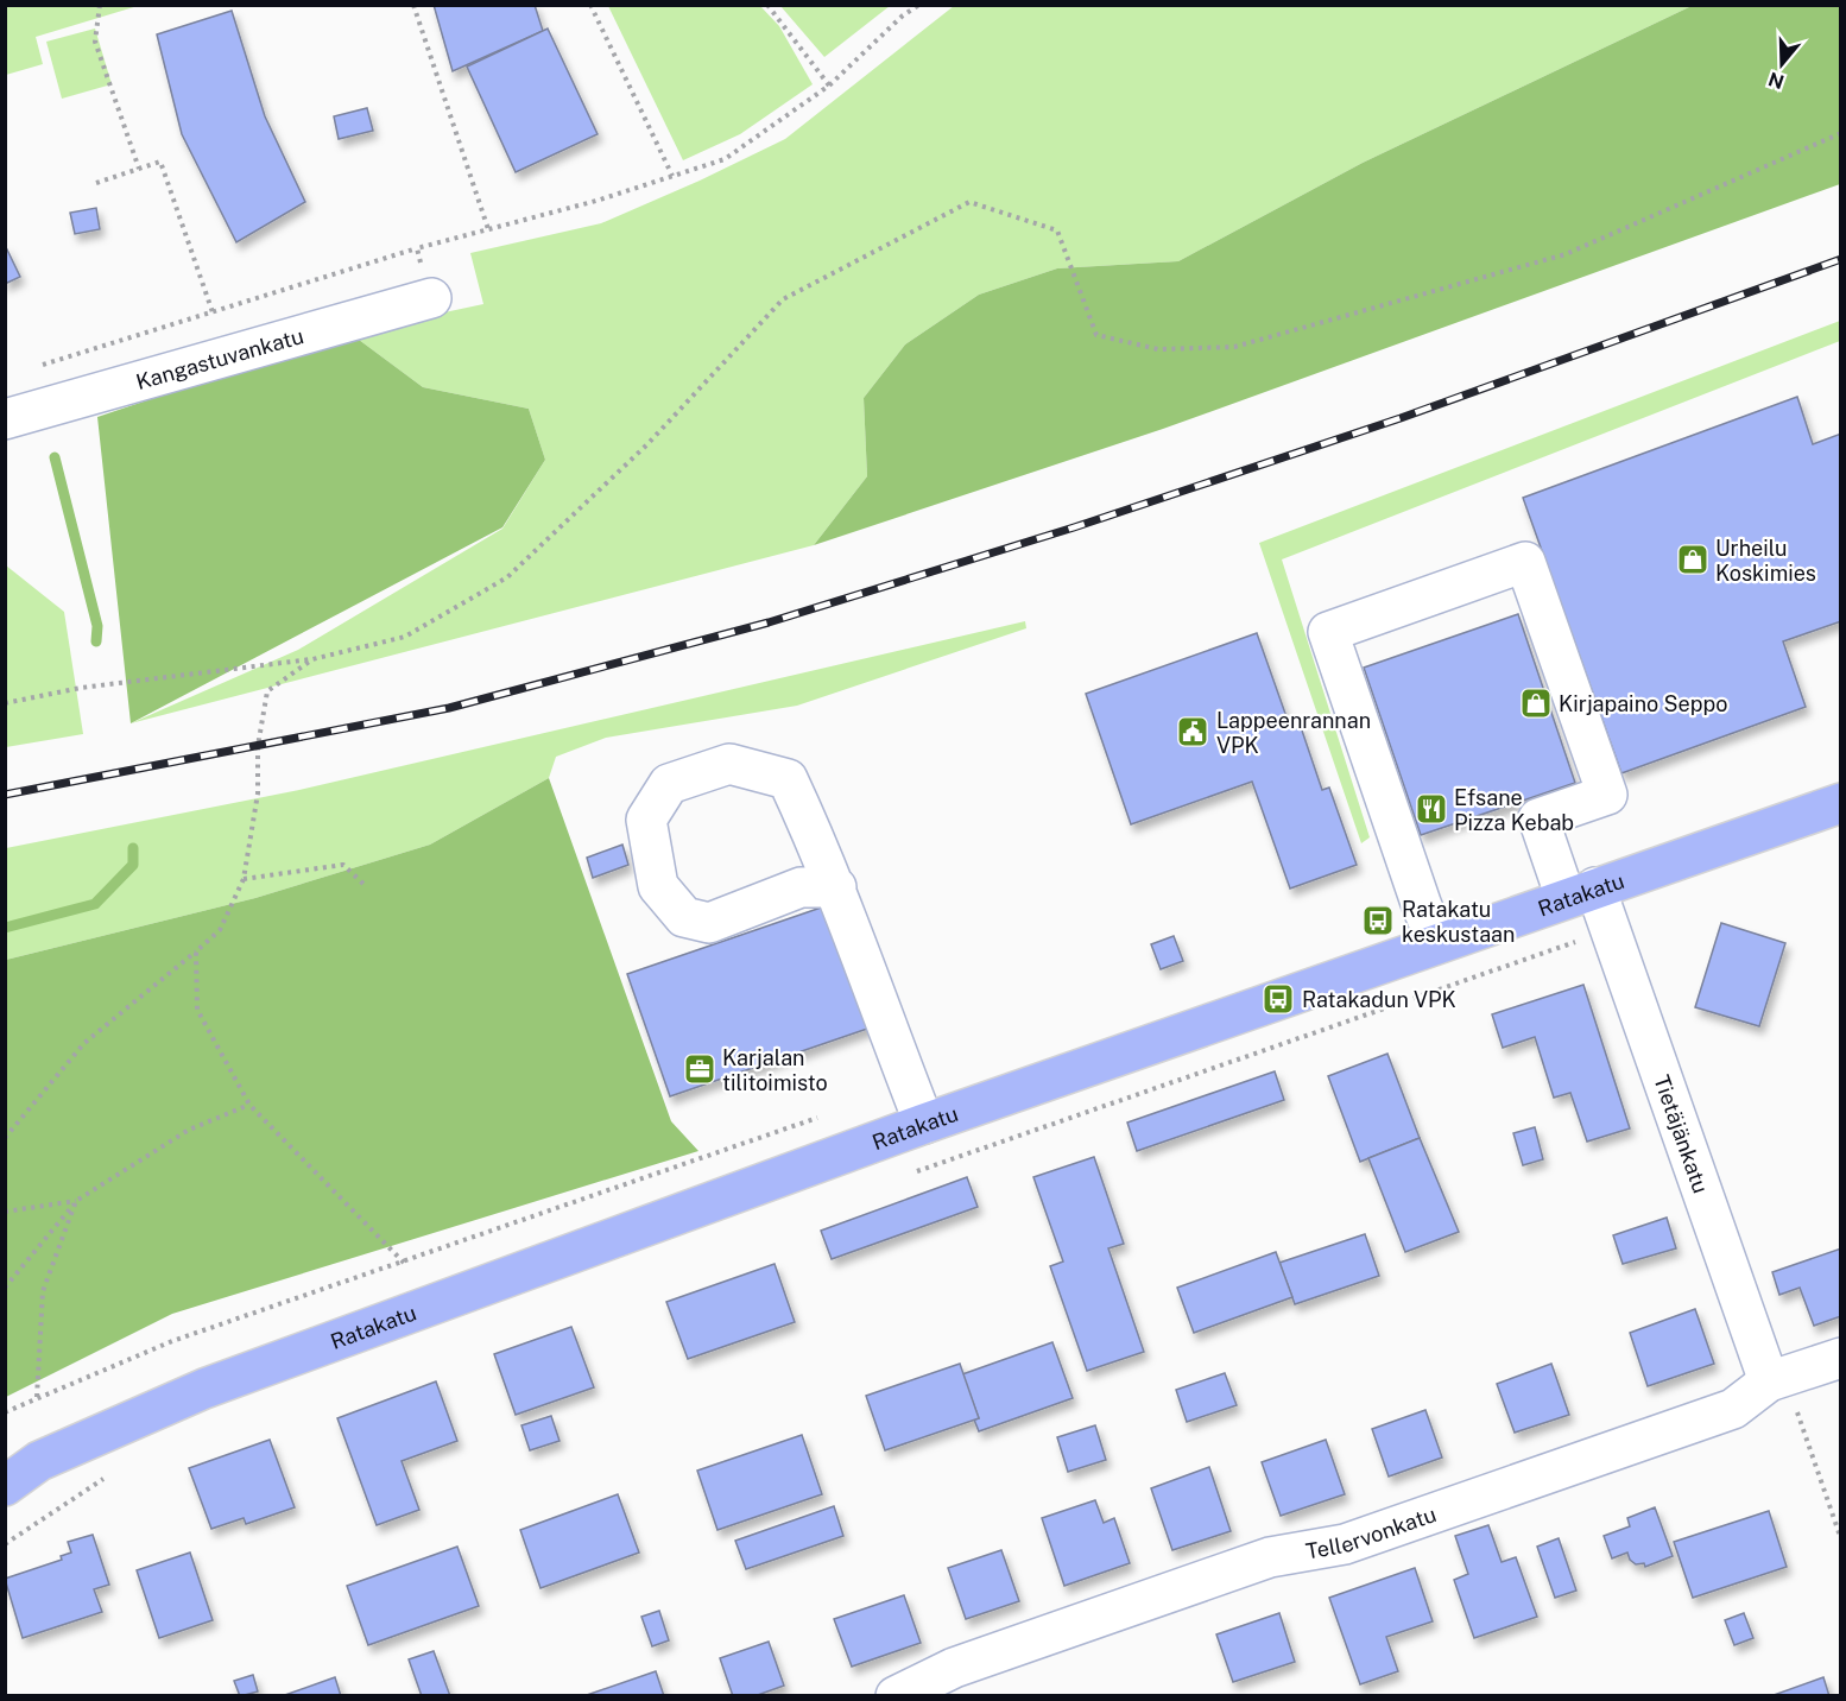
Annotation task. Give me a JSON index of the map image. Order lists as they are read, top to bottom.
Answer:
{
  "streets": {
    "main road": ["Ratakatu"],
    "street": ["Kangastuvankatu", "Tietäjänkatu", "Tellervonkatu"]
  },
  "crossings": [
    ["Ratakatu", "Tietäjänkatu"],
    ["Tietäjänkatu", "Tellervonkatu"]
  ],
  "places": {
    "shop": ["Urheilu Koskimies", "Kirjapaino Seppo"],
    "public building": ["Lappeenrannan VPK"],
    "restaurant": ["Efsane Pizza Kebab"],
    "bus stop": ["Ratakatu keskustaan", "Ratakadun VPK"],
    "office": ["Karjalan tilitoimisto"]
  },
  "north": "bottom"
}
